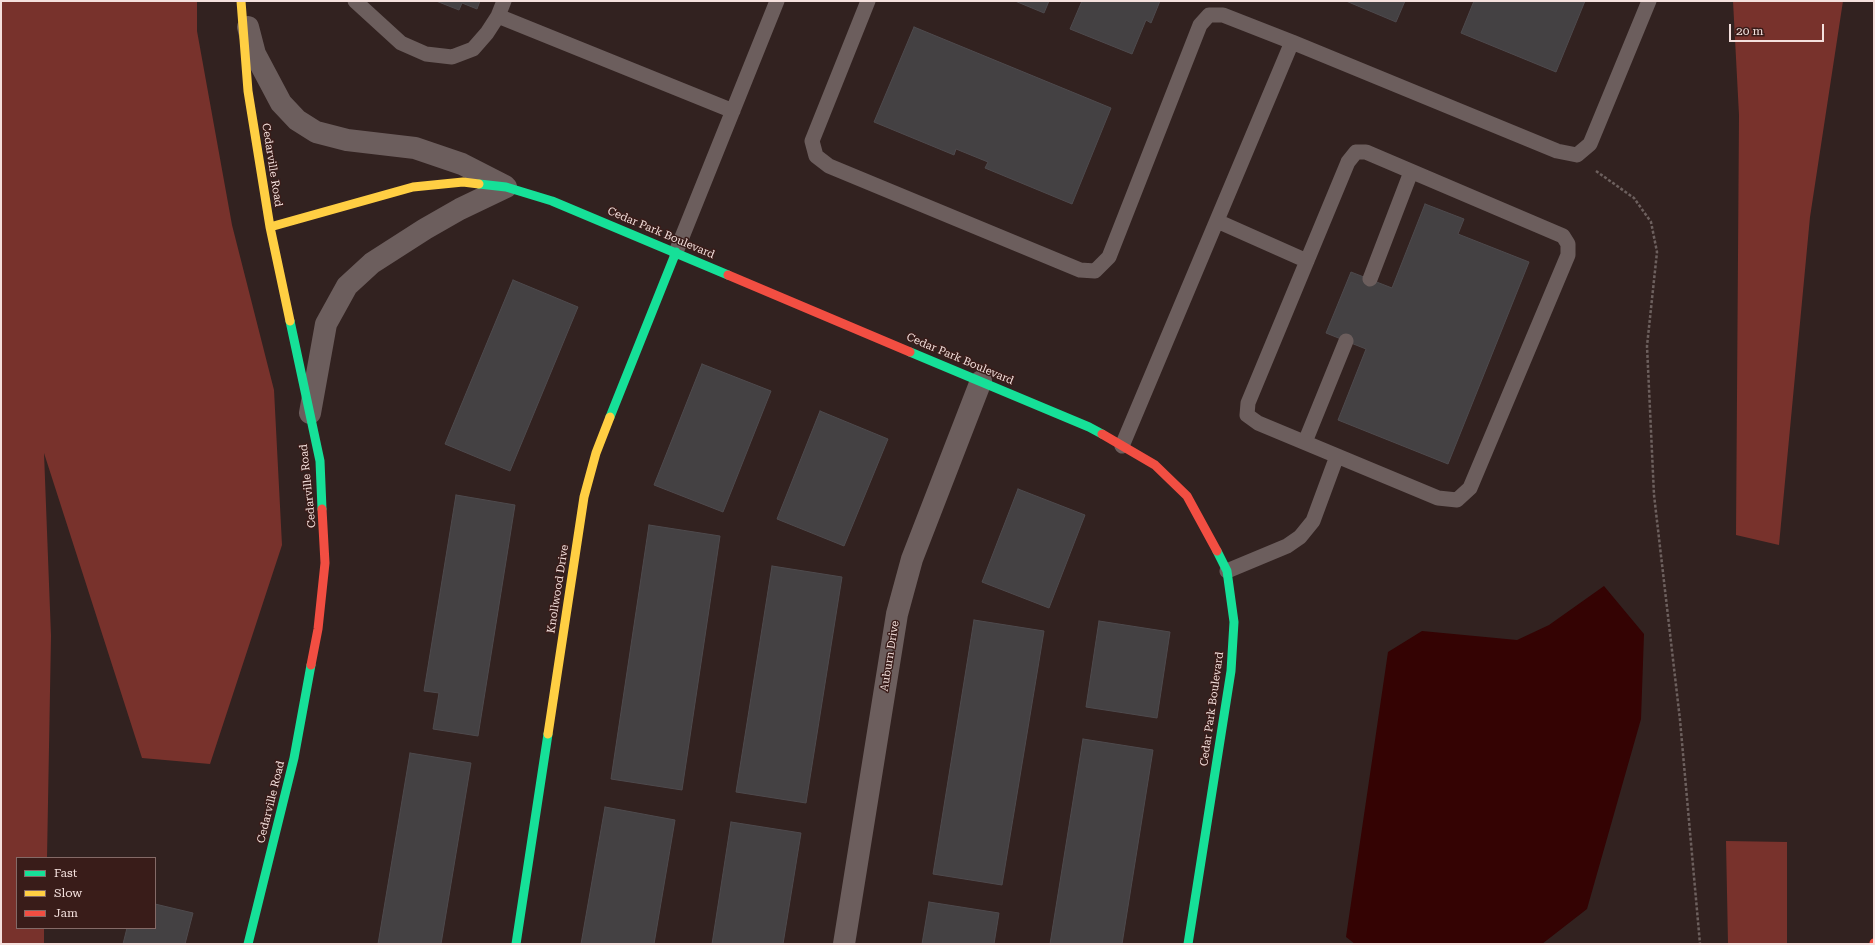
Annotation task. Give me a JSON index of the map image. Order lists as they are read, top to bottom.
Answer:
{
  "streets": {
    "street": [
      "Cedarville Road",
      "Cedar Park Boulevard",
      "Knollwood Drive",
      "Auburn Drive"
    ]
  },
  "crossings": [
    ["Cedarville Road", "Cedar Park Boulevard"],
    ["Cedar Park Boulevard", "Knollwood Drive"],
    ["Cedar Park Boulevard", "Auburn Drive"]
  ],
  "legend": ["Fast", "Slow", "Jam"],
  "scale_bar": "20 m"
}
